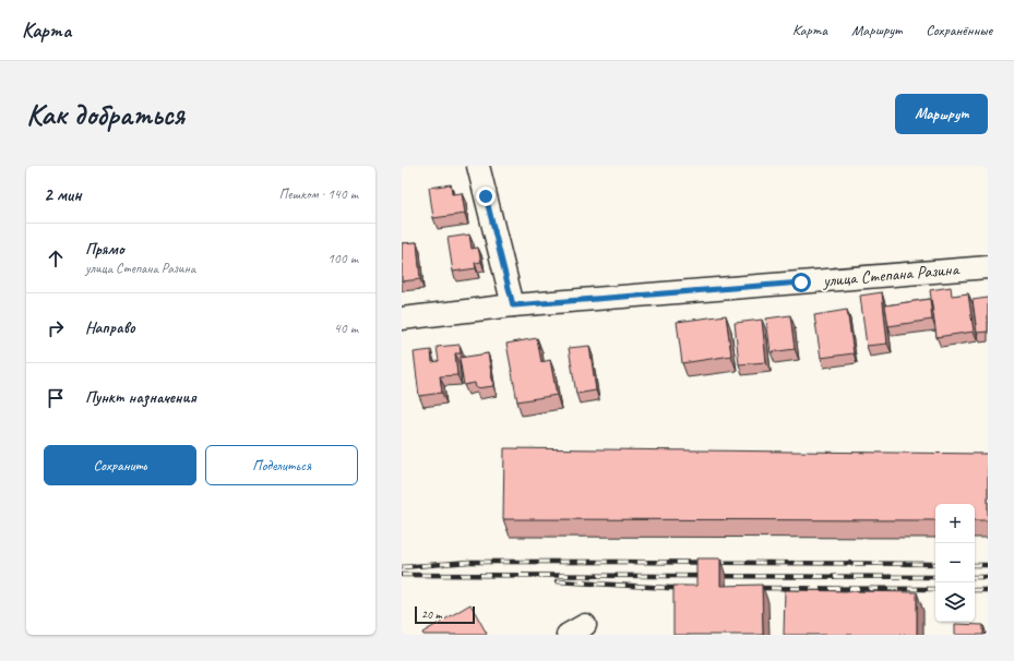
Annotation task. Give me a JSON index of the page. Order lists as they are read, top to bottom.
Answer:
{
  "streets": {
    "street": ["улица Степана Разина"]
  },
  "scale_bar": "20 m",
  "page": {
    "header": "Карта",
    "nav": ["Карта", "Маршрут", "Сохранённые"],
    "buttons": [
      "Маршрут",
      ["Сохранить", "Поделиться"]
    ],
    "title": "Как добраться",
    "heading": ["2 мин", "Пешком · 140 m"],
    "list": [
      ["Прямо", "улица Степана Разина", "100 m"],
      ["Направо", "40 m"],
      "Пункт назначения"
    ],
    "map_buttons": ["+", "−"],
    "scale": "20 m"
  }
}
